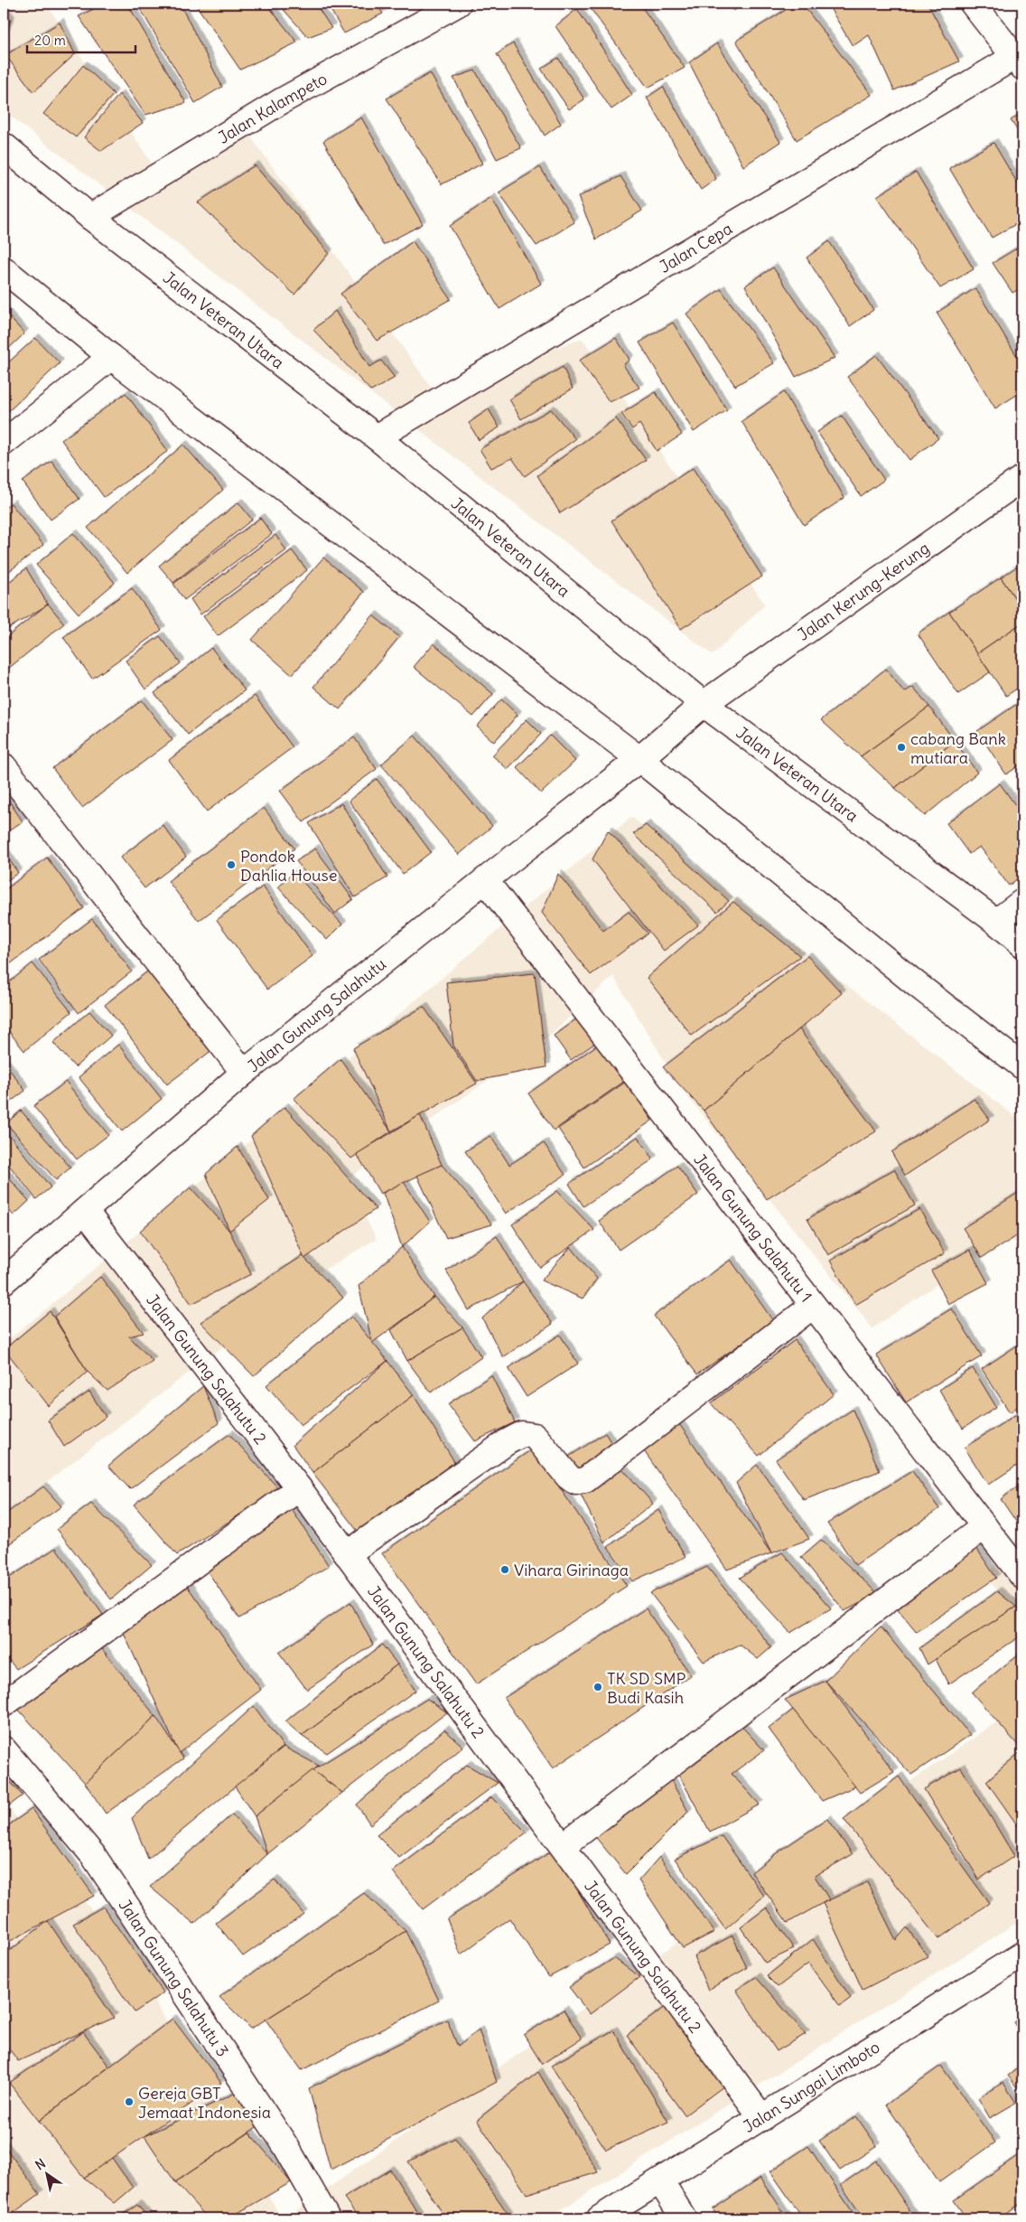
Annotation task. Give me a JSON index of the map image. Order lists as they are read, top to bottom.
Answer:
{
  "streets": {
    "street": [
      "Jalan Kalampeto",
      "Jalan Cepa",
      "Jalan Veteran Utara",
      "Jalan Kerung-Kerung",
      "Jalan Gunung Salahutu",
      "Jalan Gunung Salahutu 1",
      "Jalan Gunung Salahutu 2",
      "Jalan Gunung Salahutu 3",
      "Jalan Sungai Limboto"
    ]
  },
  "crossings": [
    ["Jalan Kalampeto", "Jalan Veteran Utara"],
    ["Jalan Cepa", "Jalan Veteran Utara"],
    ["Jalan Veteran Utara", "Jalan Kerung-Kerung"],
    ["Jalan Kerung-Kerung", "Jalan Gunung Salahutu"],
    ["Jalan Gunung Salahutu", "Jalan Gunung Salahutu 1"],
    ["Jalan Gunung Salahutu", "Jalan Gunung Salahutu 2"],
    ["Jalan Gunung Salahutu 2", "Jalan Sungai Limboto"]
  ],
  "places": [
    "cabang Bank mutiara",
    "Pondok Dahlia House",
    "Vihara Girinaga",
    "TK SD SMP Budi Kasih",
    "Gereja GBT Jemaat Indonesia"
  ],
  "scale_bar": "20 m",
  "north": "top left"
}
